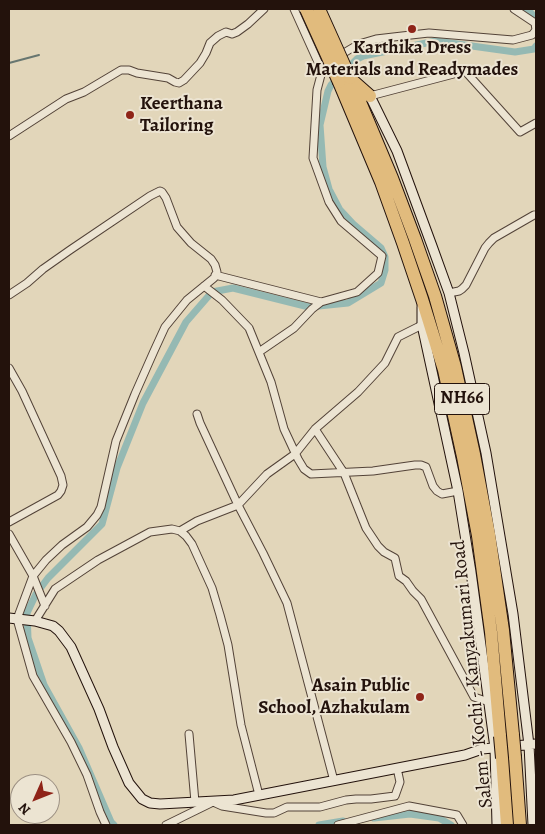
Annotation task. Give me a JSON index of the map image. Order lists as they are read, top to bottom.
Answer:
{
  "streets": {
    "highway": ["NH66", "Salem - Kochi - Kanyakumari Road"]
  },
  "places": ["Karthika Dress Materials and Readymades", "Keerthana Tailoring", "Asain Public School, Azhakulam"],
  "north": "bottom left"
}
